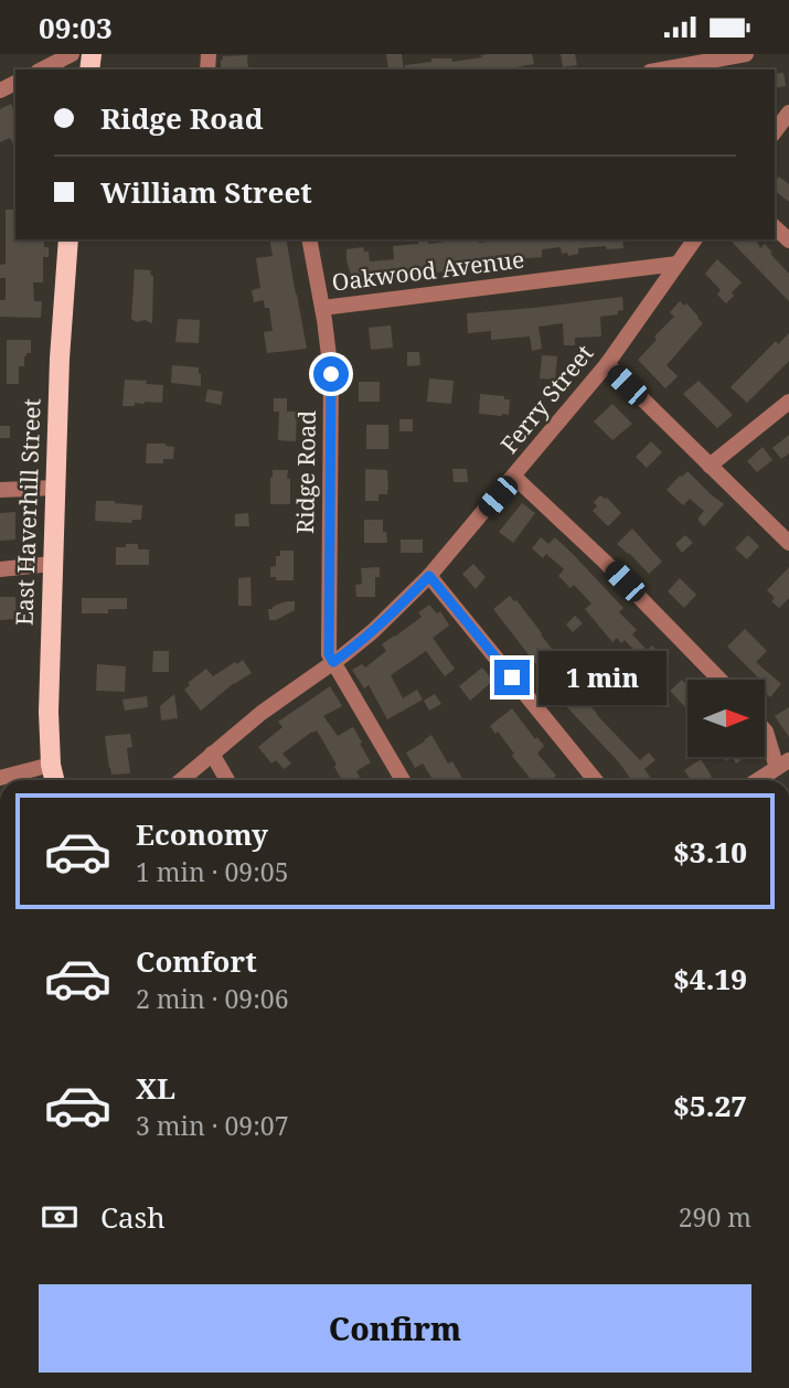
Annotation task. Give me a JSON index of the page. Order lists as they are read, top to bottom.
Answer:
{
  "streets": {
    "main road": ["East Haverhill Street"],
    "street": ["Oakwood Avenue", "Ferry Street", "Ridge Road"]
  },
  "crossings": [
    ["Oakwood Avenue", "Ferry Street"],
    ["Oakwood Avenue", "Ridge Road"],
    ["Ferry Street", "Ridge Road"]
  ],
  "north": "right",
  "page": {
    "status": "09:03",
    "banner": ["Ridge Road", "William Street"],
    "bubble": "1 min",
    "list": [
      {
        "name": "Economy",
        "note": "1 min · 09:05",
        "value": "$3.10"
      },
      {
        "name": "Comfort",
        "note": "2 min · 09:06",
        "value": "$4.19"
      },
      {
        "name": "XL",
        "note": "3 min · 09:07",
        "value": "$5.27"
      }
    ],
    "pay": ["Cash", "290 m"],
    "buttons": "Confirm"
  }
}
